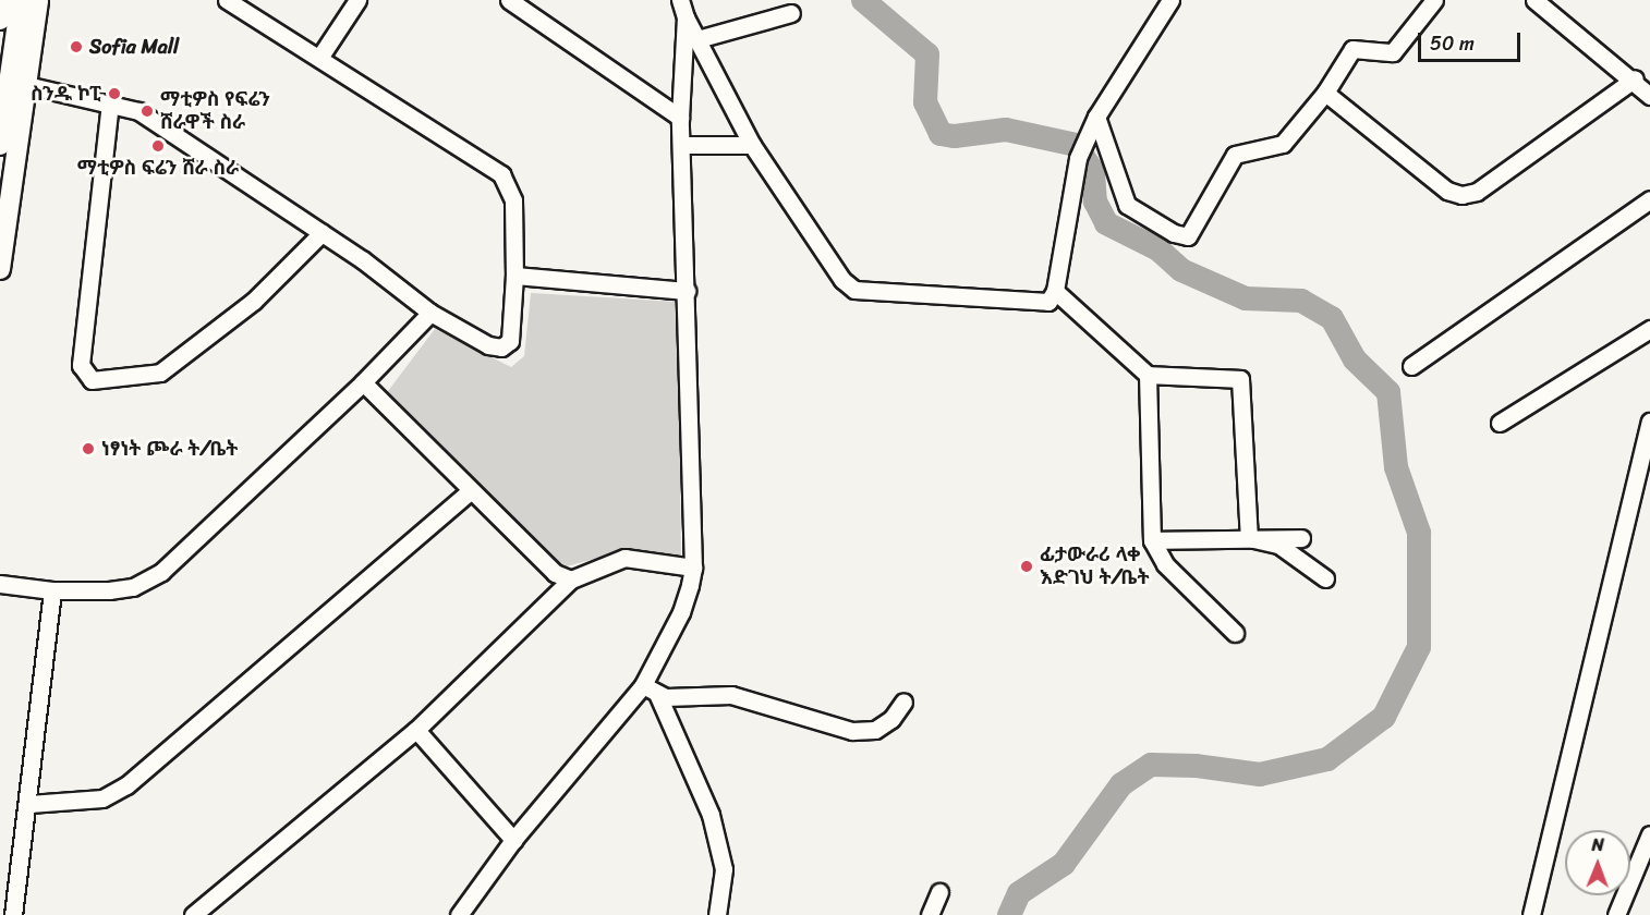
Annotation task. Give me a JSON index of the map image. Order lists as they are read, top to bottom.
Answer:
{
  "places": [
    "Sofia Mall",
    "ስንዱ ኮፒ",
    "ማቲዎስ የፍሬን ሸራዋች ስራ",
    "ማቲዎስ ፍሬን ሸራ ስራ",
    "ነፃነት ጮራ ት/ቤት",
    "ፊታውራሪ ላቀ እድገህ ት/ቤት"
  ],
  "scale_bar": "50 m",
  "north": "top"
}
